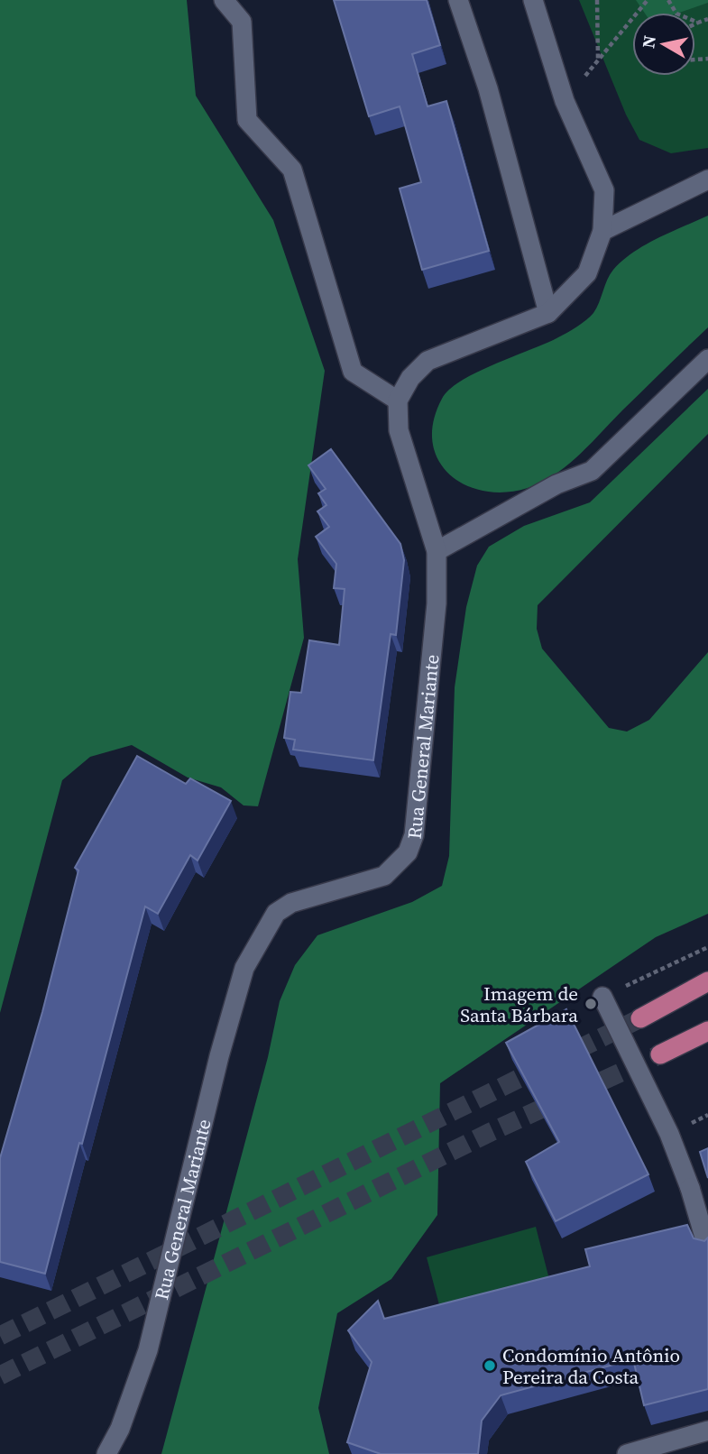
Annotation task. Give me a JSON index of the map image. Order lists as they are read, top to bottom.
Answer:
{
  "streets": {
    "street": ["Rua General Mariante"]
  },
  "places": ["Imagem de Santa Bárbara", "Condomínio Antônio Pereira da Costa"],
  "north": "left"
}
